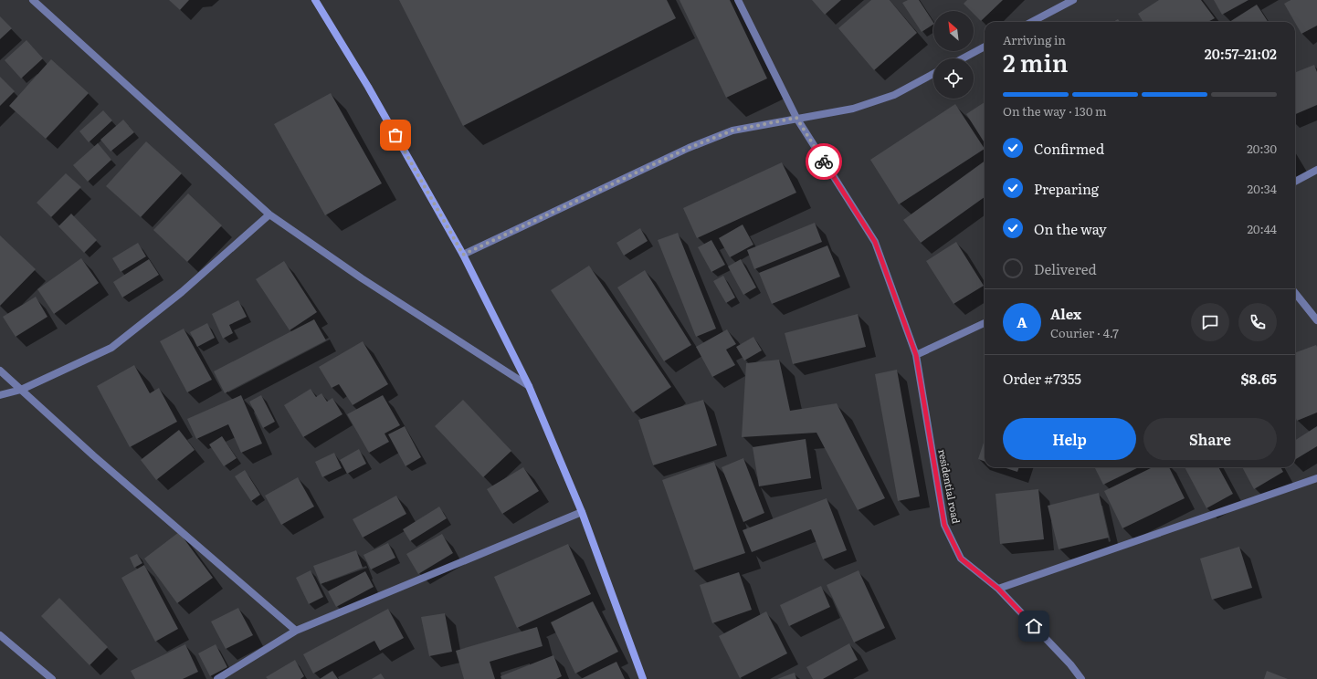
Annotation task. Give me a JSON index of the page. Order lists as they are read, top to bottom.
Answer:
{
  "streets": {
    "street": ["residential road"]
  },
  "north": "top left",
  "page": {
    "heading": ["2 min", "Arriving in", "20:57–21:02"],
    "panel": [
      "Alex",
      "Courier · 4.7",
      "Order #7355",
      "$8.65"
    ],
    "bar": "On the way · 130 m",
    "list": [
      ["Confirmed", "20:30"],
      ["Preparing", "20:34"],
      ["On the way", "20:44"],
      "Delivered"
    ],
    "round": "A",
    "buttons": ["Help", "Share"]
  }
}
